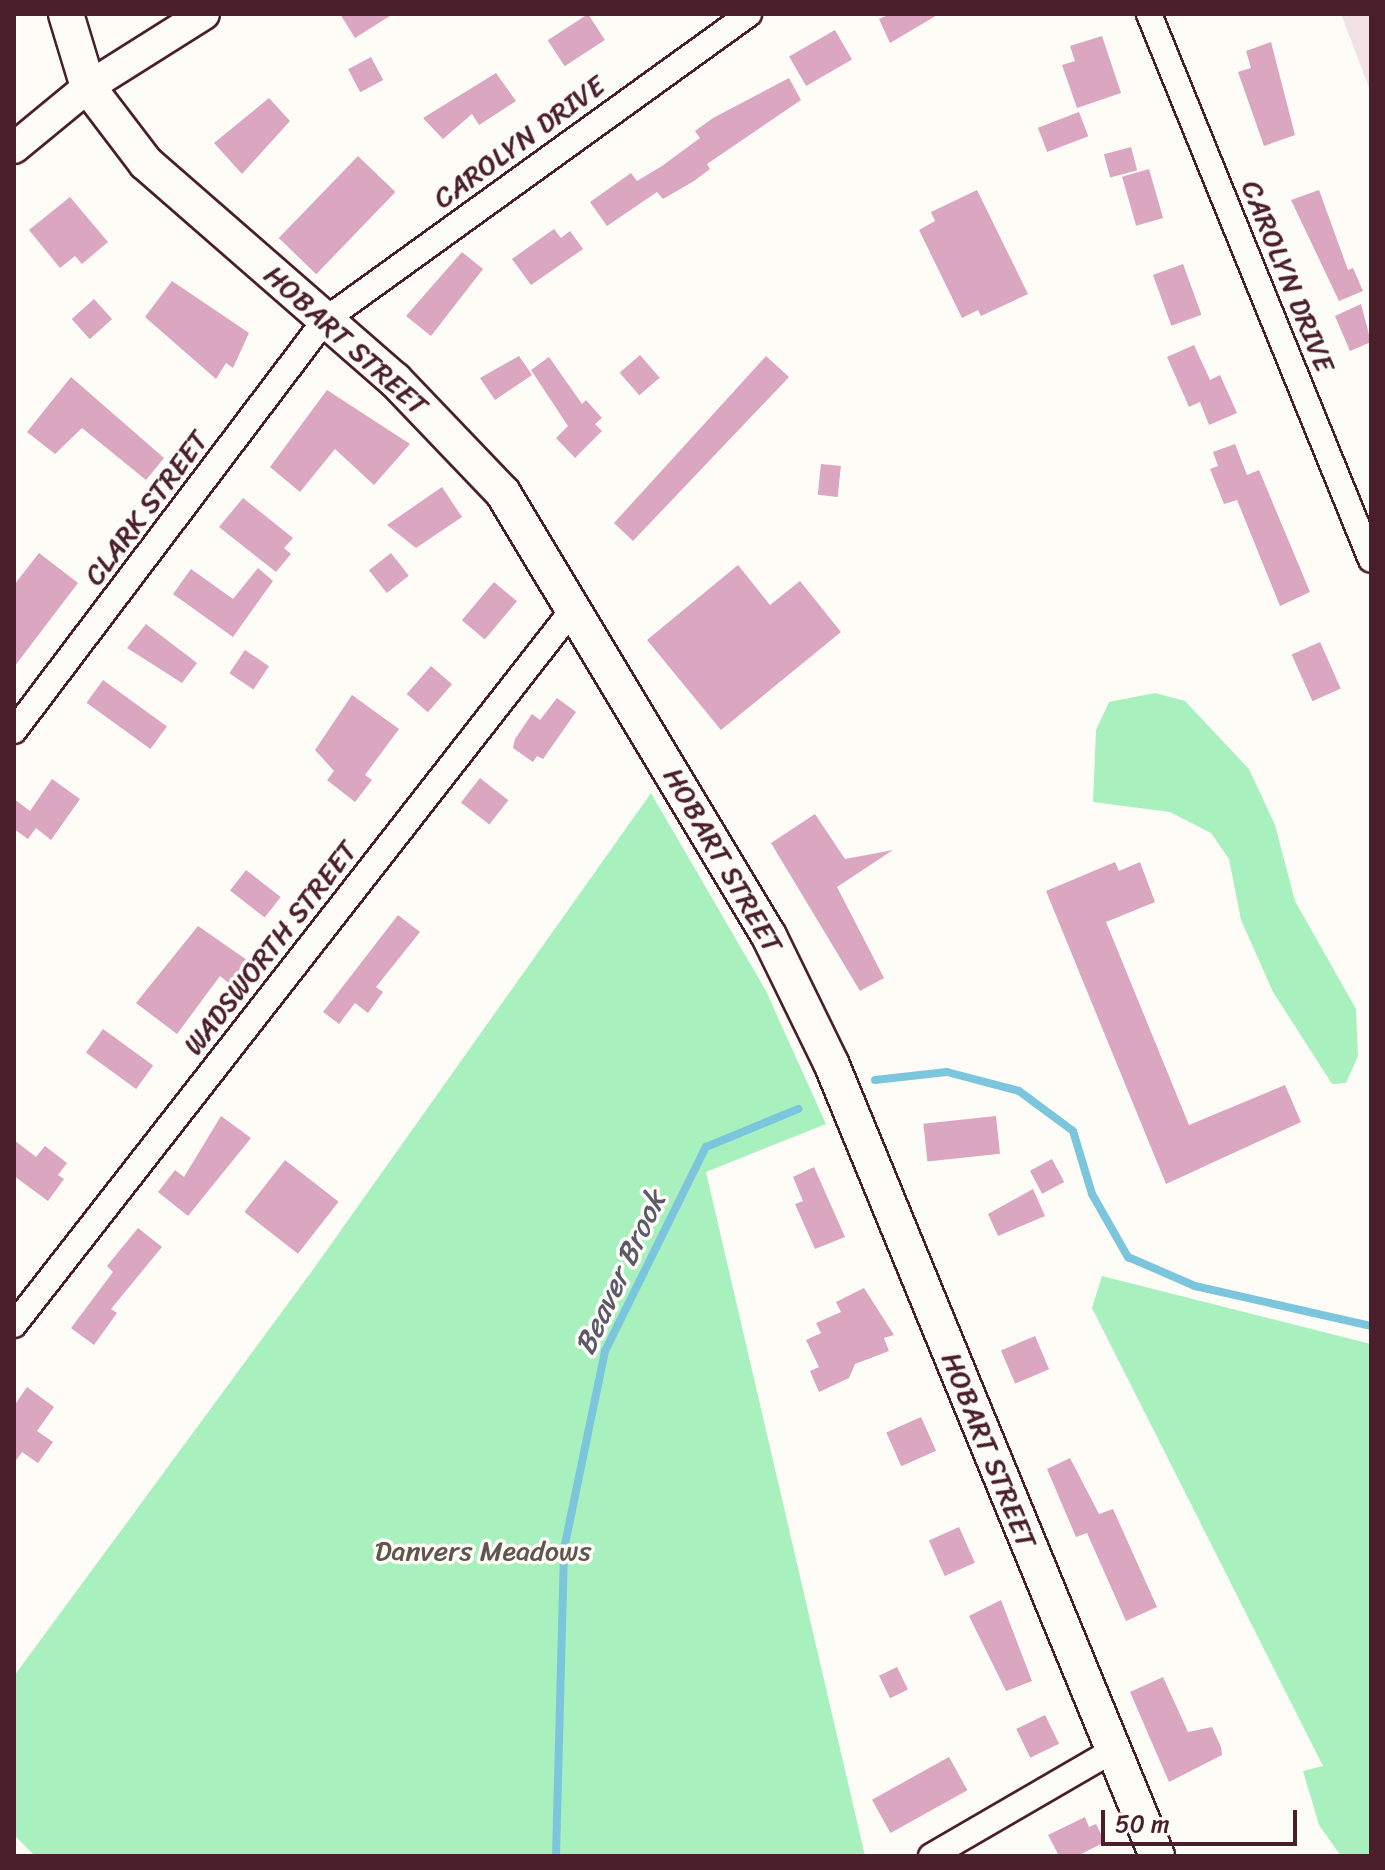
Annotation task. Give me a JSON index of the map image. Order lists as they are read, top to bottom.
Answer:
{
  "streets": {
    "main road": ["HOBART STREET"],
    "street": ["CAROLYN DRIVE", "CLARK STREET", "WADSWORTH STREET"]
  },
  "crossings": [
    ["CAROLYN DRIVE", "HOBART STREET"],
    ["CAROLYN DRIVE", "CLARK STREET"],
    ["HOBART STREET", "CLARK STREET"],
    ["HOBART STREET", "WADSWORTH STREET"]
  ],
  "water": ["Beaver Brook"],
  "parks": ["Danvers Meadows"],
  "scale_bar": "50 m"
}
